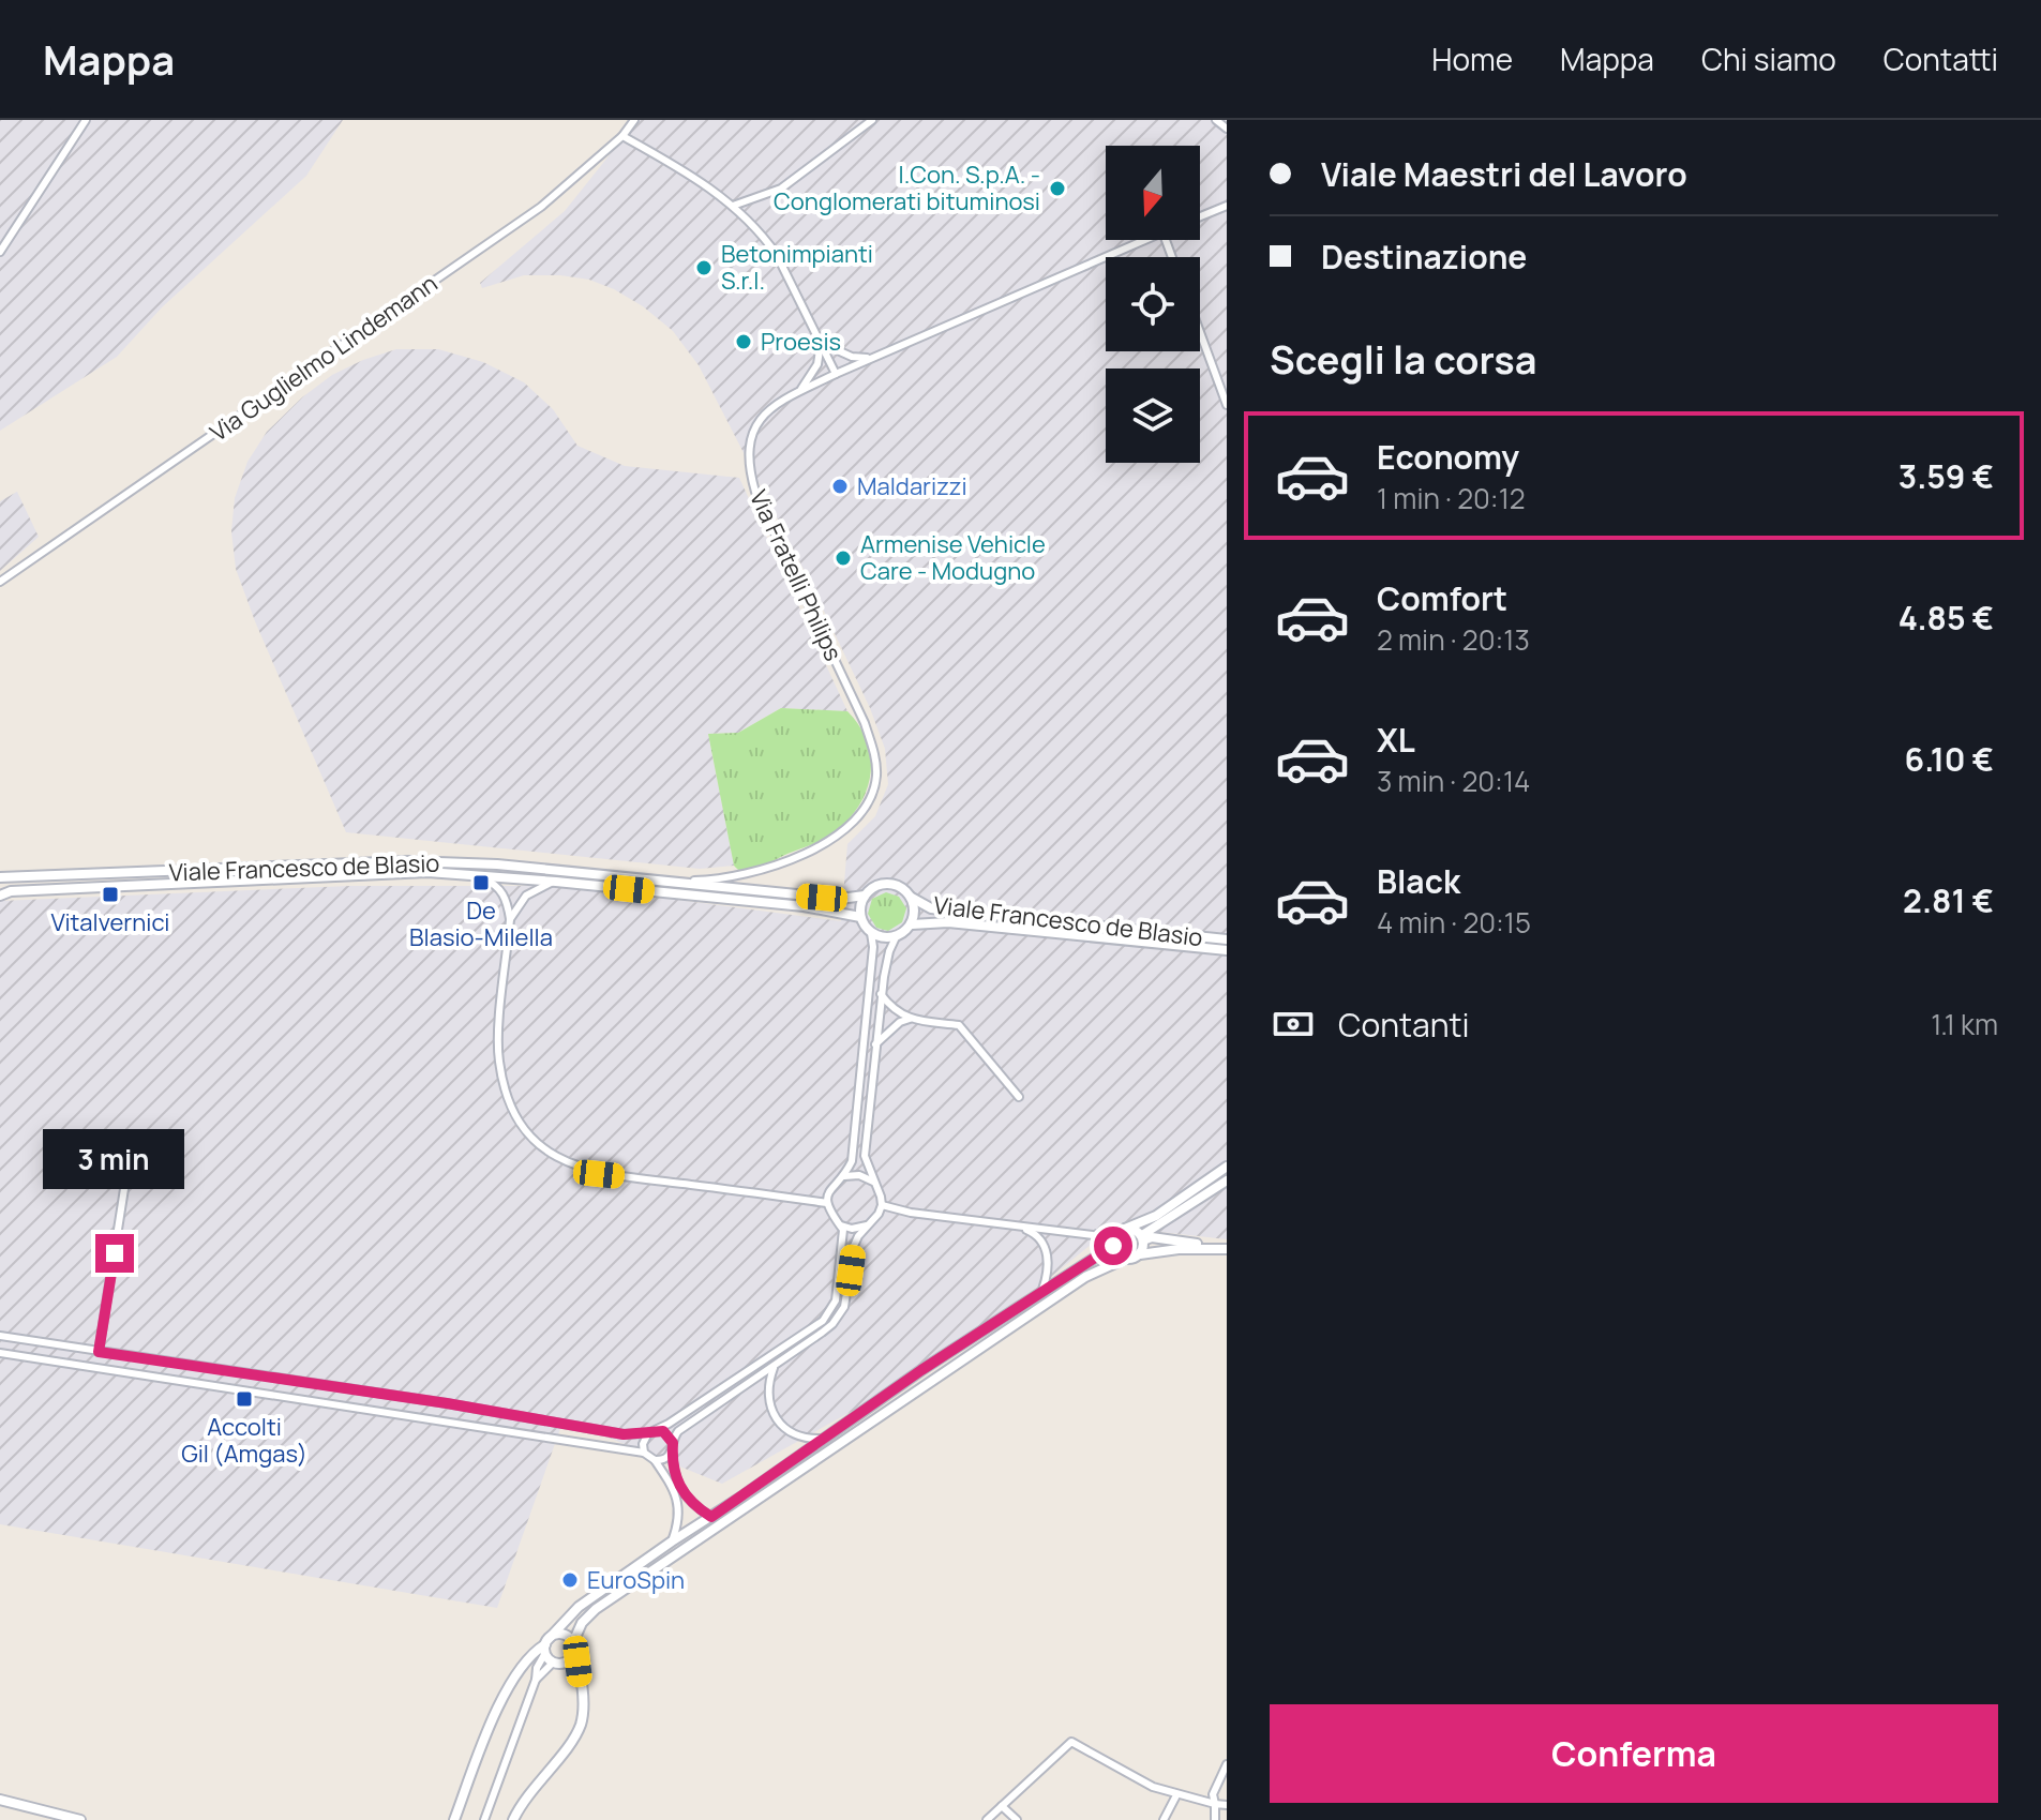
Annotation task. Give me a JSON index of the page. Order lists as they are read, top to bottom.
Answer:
{
  "streets": {
    "street": ["Via Guglielmo Lindemann", "Via Fratelli Philips", "Viale Francesco de Blasio"]
  },
  "crossings": [
    ["Via Fratelli Philips", "Viale Francesco de Blasio"]
  ],
  "places": {
    "other": [
      "I.Con. S.p.A. - Conglomerati bituminosi",
      "Betonimpianti S.r.l.",
      "Proesis",
      "Maldarizzi",
      "Armenise Vehicle Care - Modugno",
      "EuroSpin"
    ],
    "transit": ["De Blasio-Milella", "Vitalvernici", "Accolti Gil (Amgas)"]
  },
  "north": "bottom",
  "page": {
    "header": "Mappa",
    "nav": [
      "Home",
      "Mappa",
      "Chi siamo",
      "Contatti"
    ],
    "banner": ["Viale Maestri del Lavoro", "Destinazione"],
    "heading": "Scegli la corsa",
    "list": [
      {
        "name": "Economy",
        "note": "1 min · 20:12",
        "value": "3.59 €"
      },
      {
        "name": "Comfort",
        "note": "2 min · 20:13",
        "value": "4.85 €"
      },
      {
        "name": "XL",
        "note": "3 min · 20:14",
        "value": "6.10 €"
      },
      {
        "name": "Black",
        "note": "4 min · 20:15",
        "value": "2.81 €"
      }
    ],
    "pay": ["Contanti", "1.1 km"],
    "bubble": "3 min",
    "buttons": "Conferma"
  }
}
